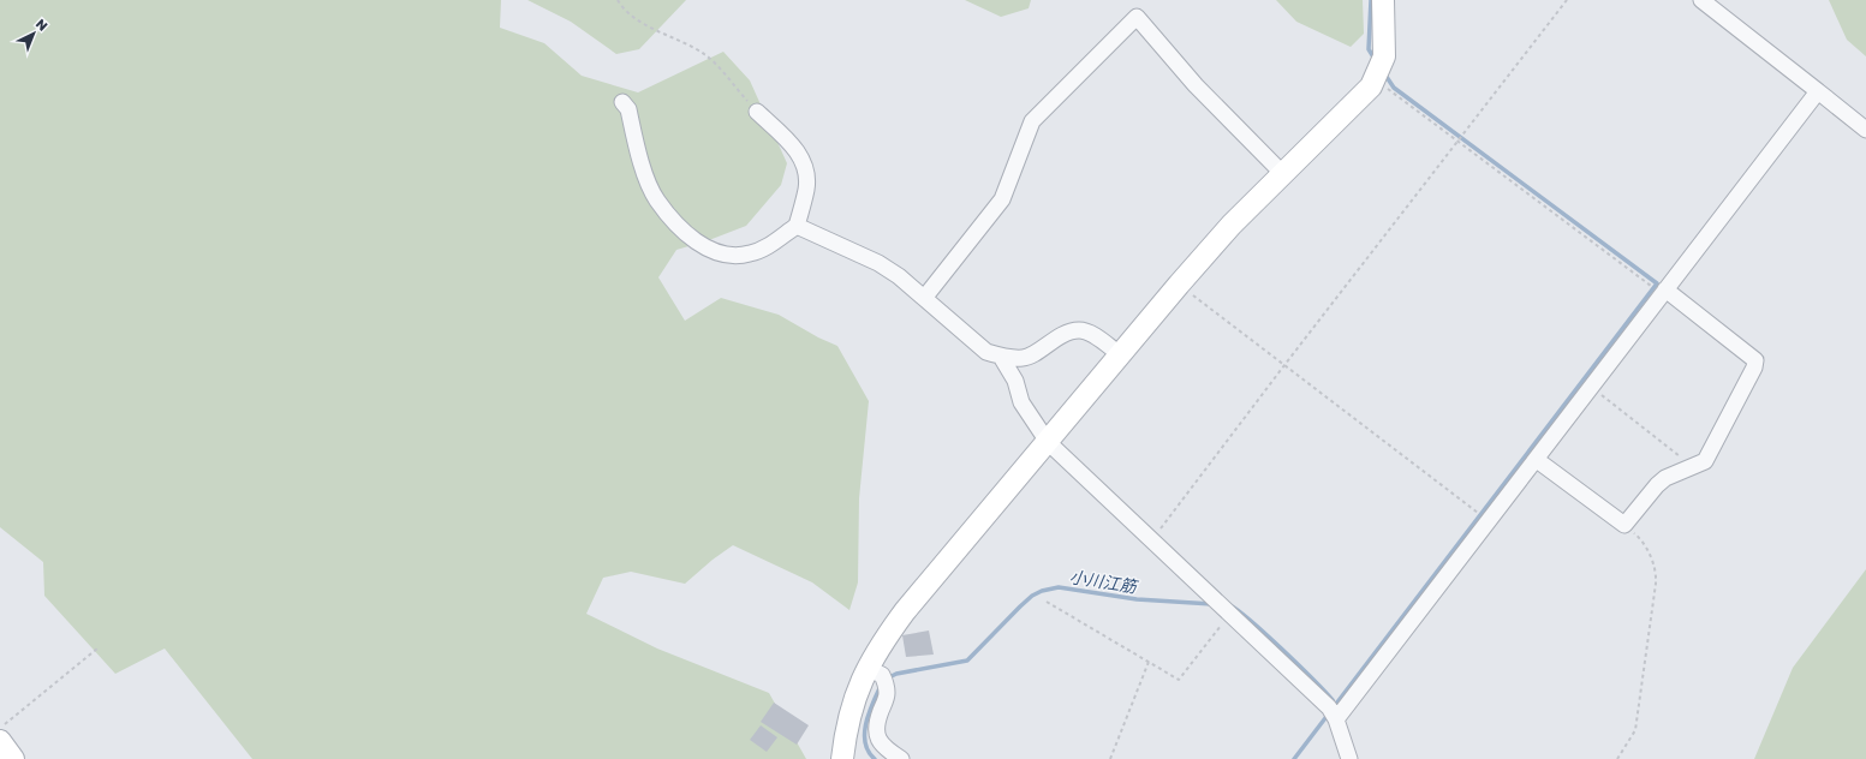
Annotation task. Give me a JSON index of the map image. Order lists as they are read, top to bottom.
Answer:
{
  "water": ["小川江筋"],
  "north": "top right"
}
